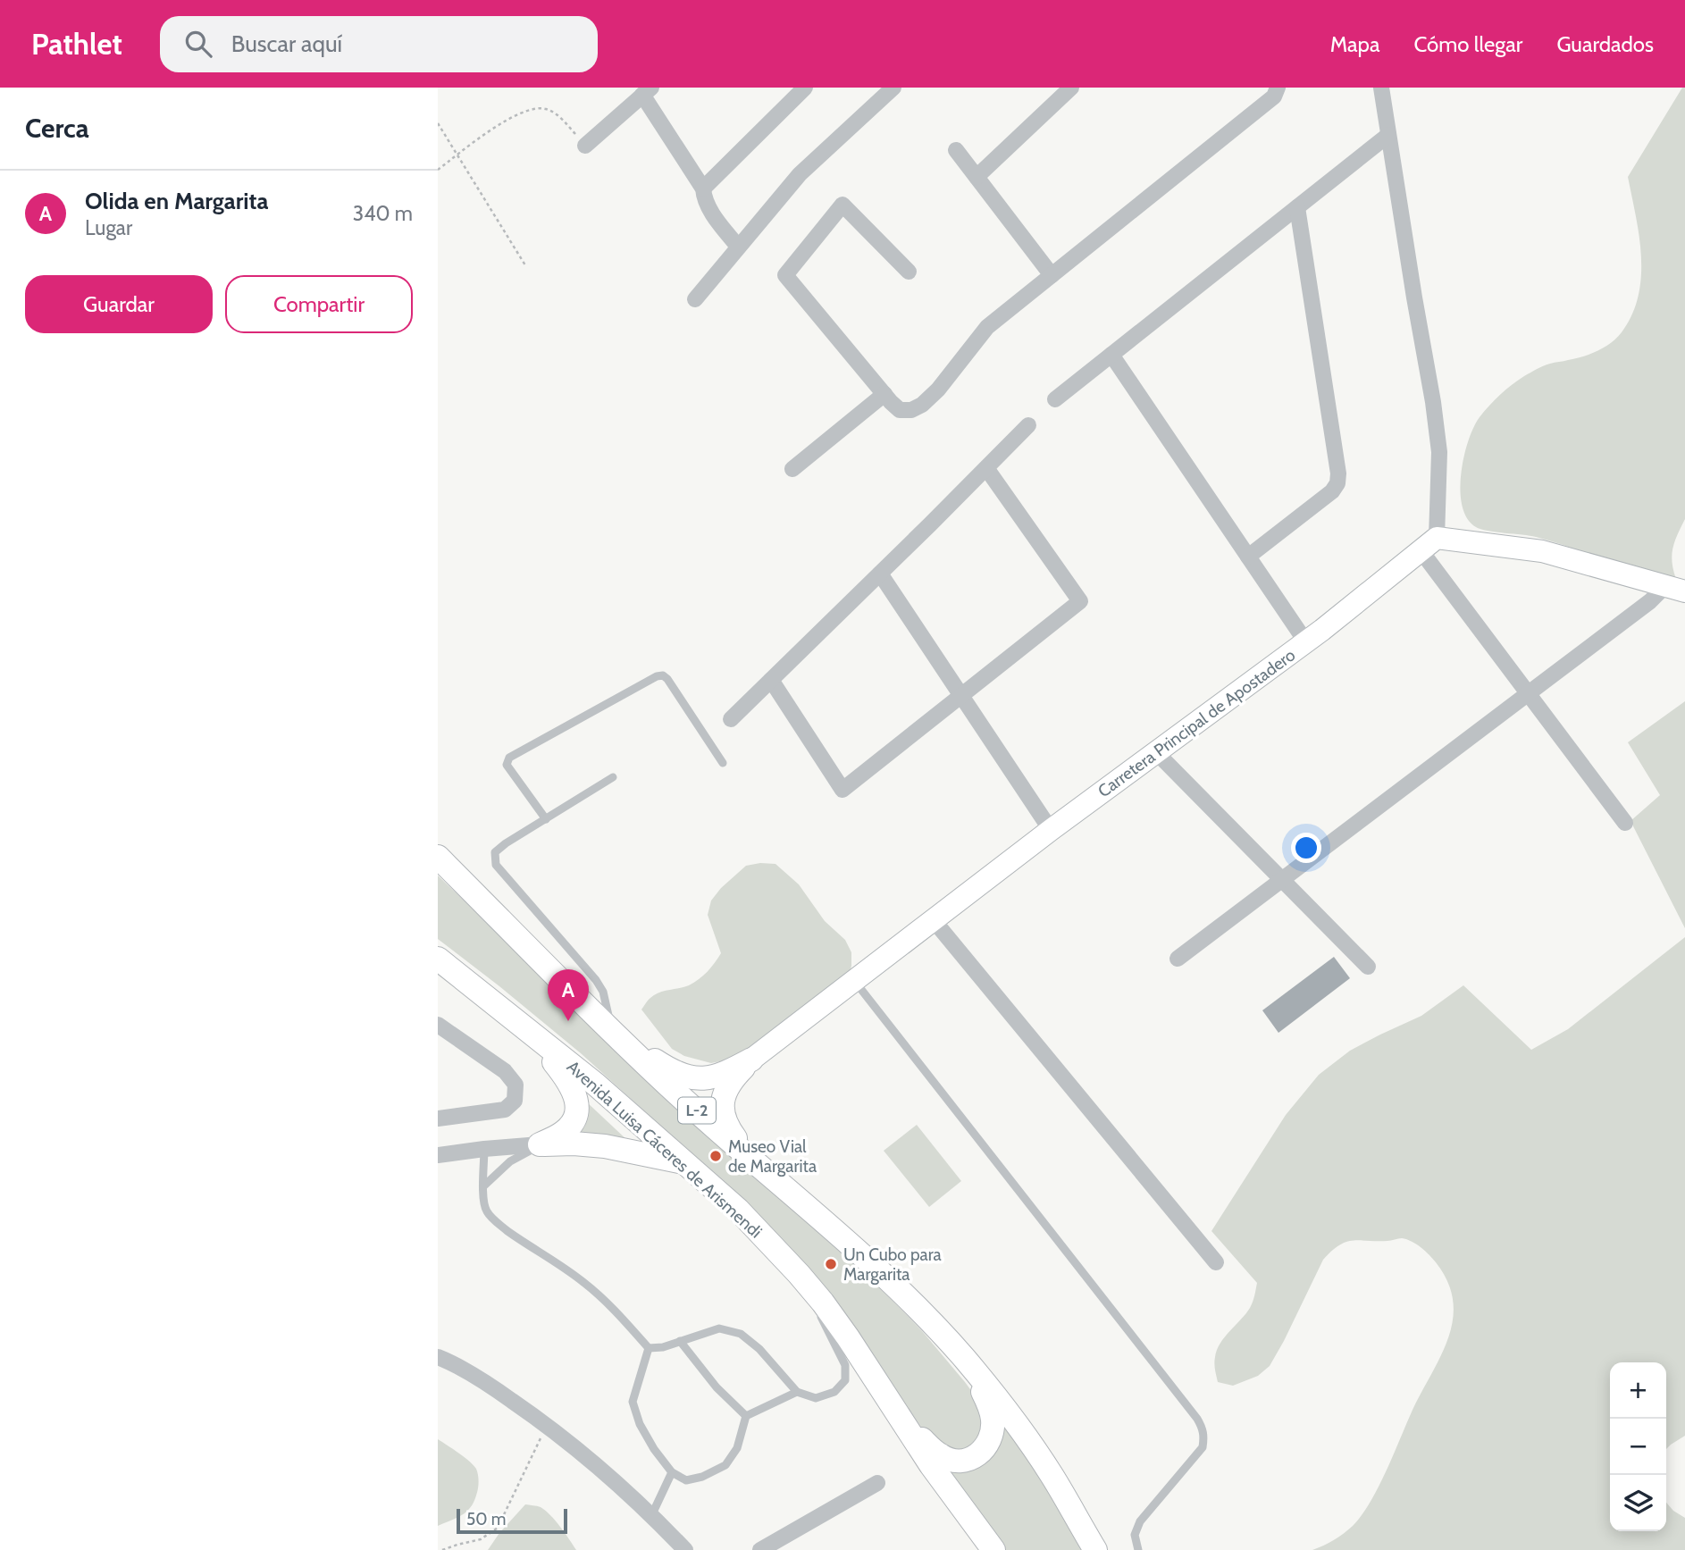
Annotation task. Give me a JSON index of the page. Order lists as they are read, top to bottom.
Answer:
{
  "streets": {
    "main road": ["L-2", "Avenida Luisa Cáceres de Arismendi"],
    "street": ["Carretera Principal de Apostadero"]
  },
  "places": ["Museo Vial de Margarita", "Un Cubo para Margarita"],
  "scale_bar": "50 m",
  "page": {
    "header": "Pathlet",
    "search": "Buscar aquí",
    "nav": ["Mapa", "Cómo llegar", "Guardados"],
    "heading": "Cerca",
    "list": [
      {
        "mark": "A",
        "name": "Olida en Margarita",
        "note": "Lugar",
        "value": "340 m"
      }
    ],
    "buttons": ["Guardar", "Compartir"],
    "pins": "A",
    "map_buttons": ["+", "−"],
    "scale": "50 m"
  }
}
